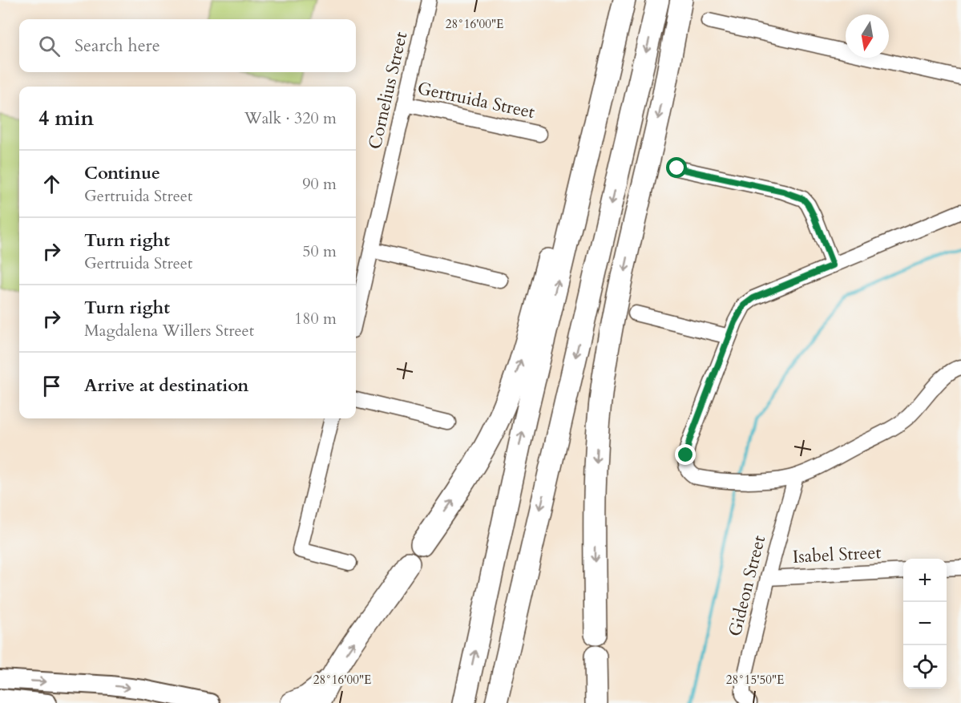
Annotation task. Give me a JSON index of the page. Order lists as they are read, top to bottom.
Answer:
{
  "streets": {
    "street": [
      "Cornelius Street",
      "Gertruida Street",
      "Isabel Street",
      "Gideon Street"
    ]
  },
  "crossings": [
    ["Cornelius Street", "Gertruida Street"],
    ["Isabel Street", "Gideon Street"]
  ],
  "north": "bottom",
  "page": {
    "search": "Search here",
    "heading": ["4 min", "Walk · 320 m"],
    "list": [
      ["Continue", "Gertruida Street", "90 m"],
      ["Turn right", "Gertruida Street", "50 m"],
      ["Turn right", "Magdalena Willers Street", "180 m"],
      "Arrive at destination"
    ],
    "map_buttons": ["+", "−"]
  },
  "coordinates": ["28°16'00\"E", "28°15'50\"E"]
}
